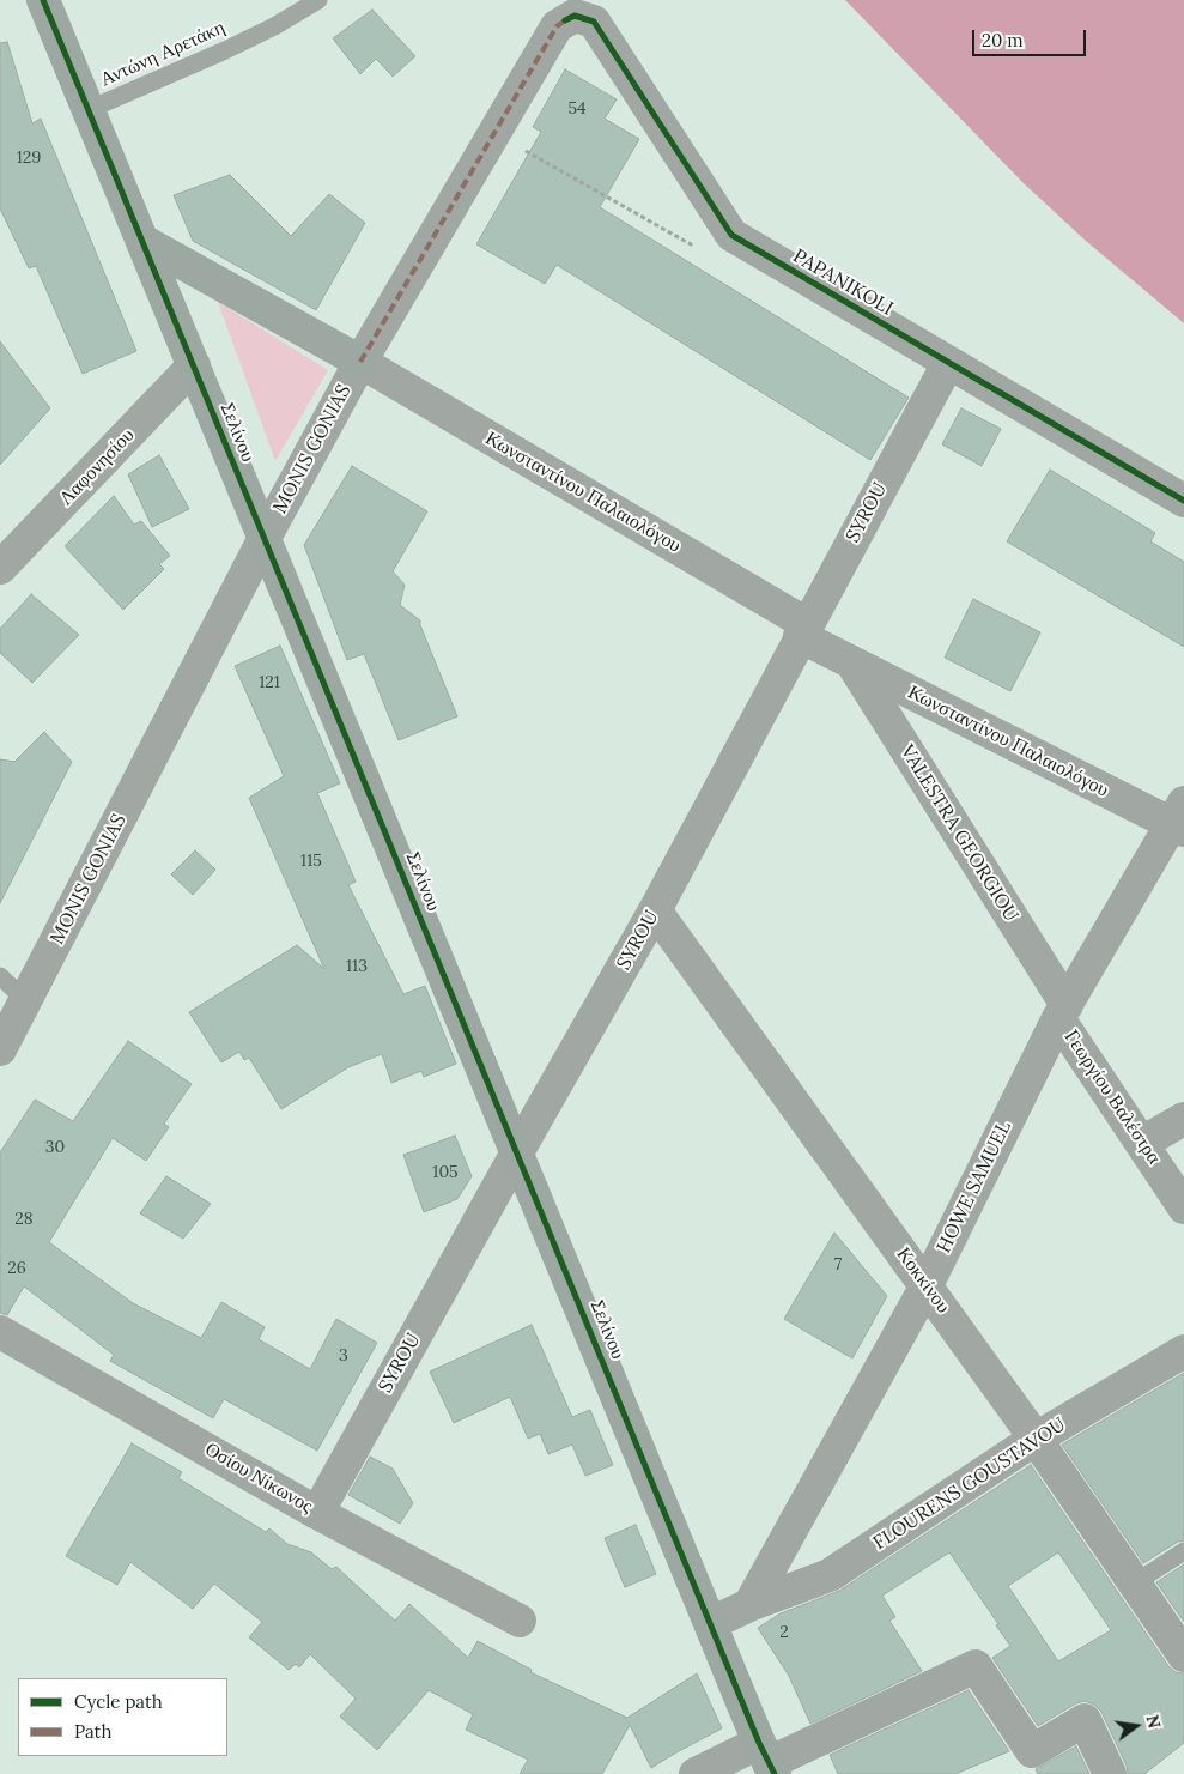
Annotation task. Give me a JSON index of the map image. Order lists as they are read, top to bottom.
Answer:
{
  "streets": {
    "street": [
      "PAPANIKOLI",
      "Σελίνου",
      "MONIS GONIAS",
      "Λαφονησίου",
      "Κωνσταντίνου Παλαιολόγου",
      "SYROU",
      "VALESTRA GEORGIOU",
      "Γεωργίου Βαλέστρα",
      "HOWE SAMUEL",
      "Κοκκίνου",
      "Οσίου Νίκωνος",
      "FLOURENS GOUSTAVOU"
    ],
    "lane": ["Αντώνη Αρετάκη"]
  },
  "crossings": [
    ["Αντώνη Αρετάκη", "Σελίνου"],
    ["PAPANIKOLI", "MONIS GONIAS"],
    ["PAPANIKOLI", "SYROU"],
    ["Σελίνου", "MONIS GONIAS"],
    ["Σελίνου", "Λαφονησίου"],
    ["Σελίνου", "SYROU"],
    ["Σελίνου", "FLOURENS GOUSTAVOU"],
    ["MONIS GONIAS", "Κωνσταντίνου Παλαιολόγου"],
    ["Κωνσταντίνου Παλαιολόγου", "SYROU"],
    ["Κωνσταντίνου Παλαιολόγου", "VALESTRA GEORGIOU"],
    ["Κωνσταντίνου Παλαιολόγου", "HOWE SAMUEL"],
    ["SYROU", "Κοκκίνου"],
    ["SYROU", "Οσίου Νίκωνος"],
    ["VALESTRA GEORGIOU", "Γεωργίου Βαλέστρα"],
    ["VALESTRA GEORGIOU", "HOWE SAMUEL"],
    ["Γεωργίου Βαλέστρα", "HOWE SAMUEL"],
    ["HOWE SAMUEL", "Κοκκίνου"],
    ["HOWE SAMUEL", "FLOURENS GOUSTAVOU"],
    ["Κοκκίνου", "FLOURENS GOUSTAVOU"]
  ],
  "house_numbers": [
    "54",
    "129",
    "121",
    "115",
    "113",
    "30",
    "105",
    "28",
    "7",
    "26",
    "3",
    "2"
  ],
  "legend": ["Cycle path", "Path"],
  "scale_bar": "20 m",
  "north": "right"
}
